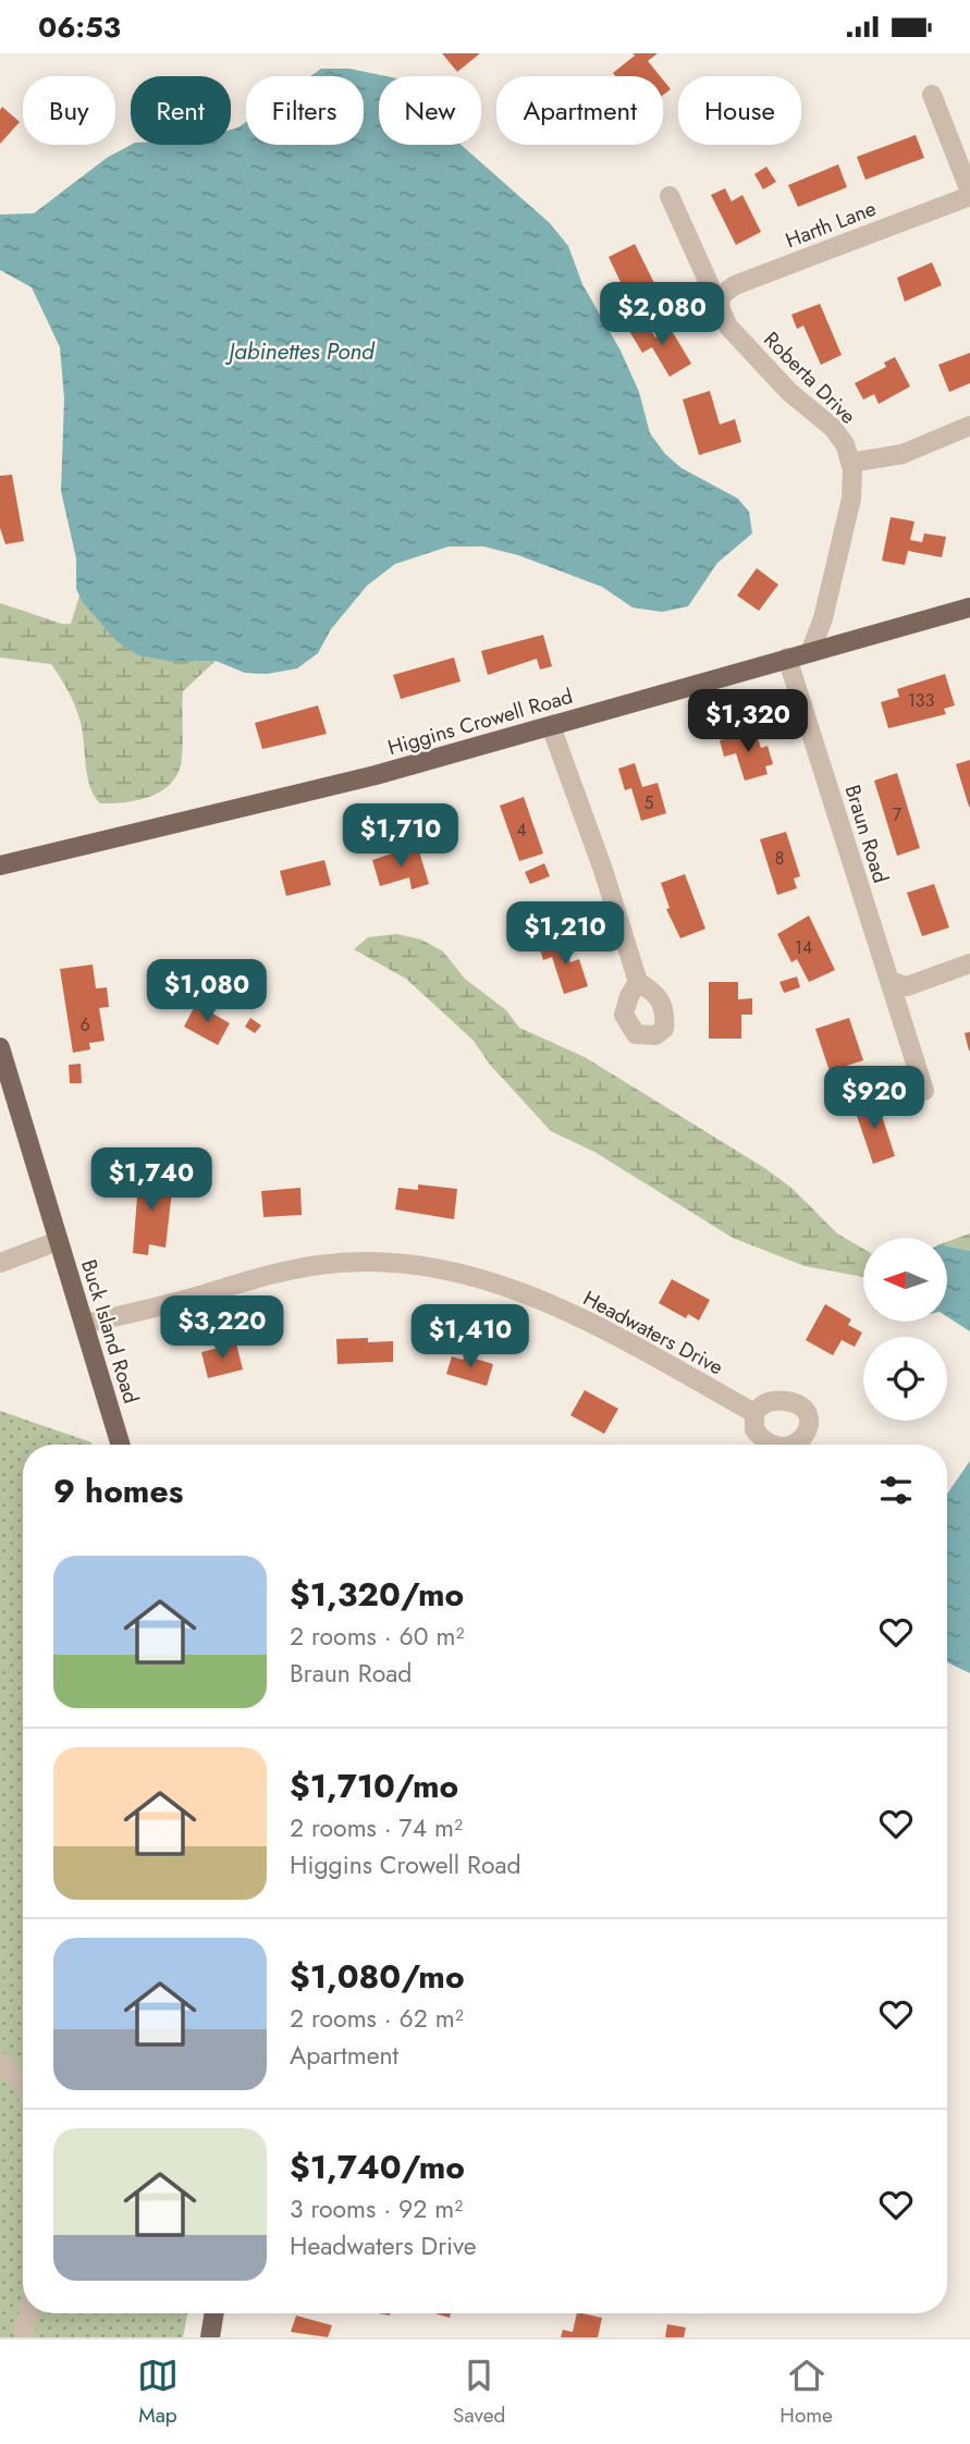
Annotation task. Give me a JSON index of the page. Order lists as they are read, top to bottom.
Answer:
{
  "streets": {
    "main road": ["Higgins Crowell Road", "Buck Island Road"],
    "street": [
      "Harth Lane",
      "Roberta Drive",
      "Braun Road",
      "Headwaters Drive"
    ]
  },
  "crossings": [
    ["Harth Lane", "Roberta Drive"],
    ["Roberta Drive", "Higgins Crowell Road"],
    ["Higgins Crowell Road", "Braun Road"],
    ["Buck Island Road", "Headwaters Drive"]
  ],
  "water": ["Jabinettes Pond"],
  "house_numbers": [
    "133",
    "5",
    "7",
    "4",
    "8",
    "14",
    "6"
  ],
  "north": "left",
  "page": {
    "status": "06:53",
    "chip": [
      "Buy",
      "Rent",
      "Filters",
      "New",
      "Apartment",
      "House"
    ],
    "price": [
      "$2,080",
      "$1,320",
      "$1,710",
      "$1,210",
      "$1,080",
      "$920",
      "$1,740",
      "$3,220",
      "$1,410"
    ],
    "heading": "9 homes",
    "list": [
      {
        "name": "$1,320/mo",
        "note": "2 rooms · 60 m² · Braun Road"
      },
      {
        "name": "$1,710/mo",
        "note": "2 rooms · 74 m² · Higgins Crowell Road"
      },
      {
        "name": "$1,080/mo",
        "note": "2 rooms · 62 m² · Apartment"
      },
      {
        "name": "$1,740/mo",
        "note": "3 rooms · 92 m² · Headwaters Drive"
      }
    ],
    "tabs": ["Map", "Saved", "Home"]
  }
}
